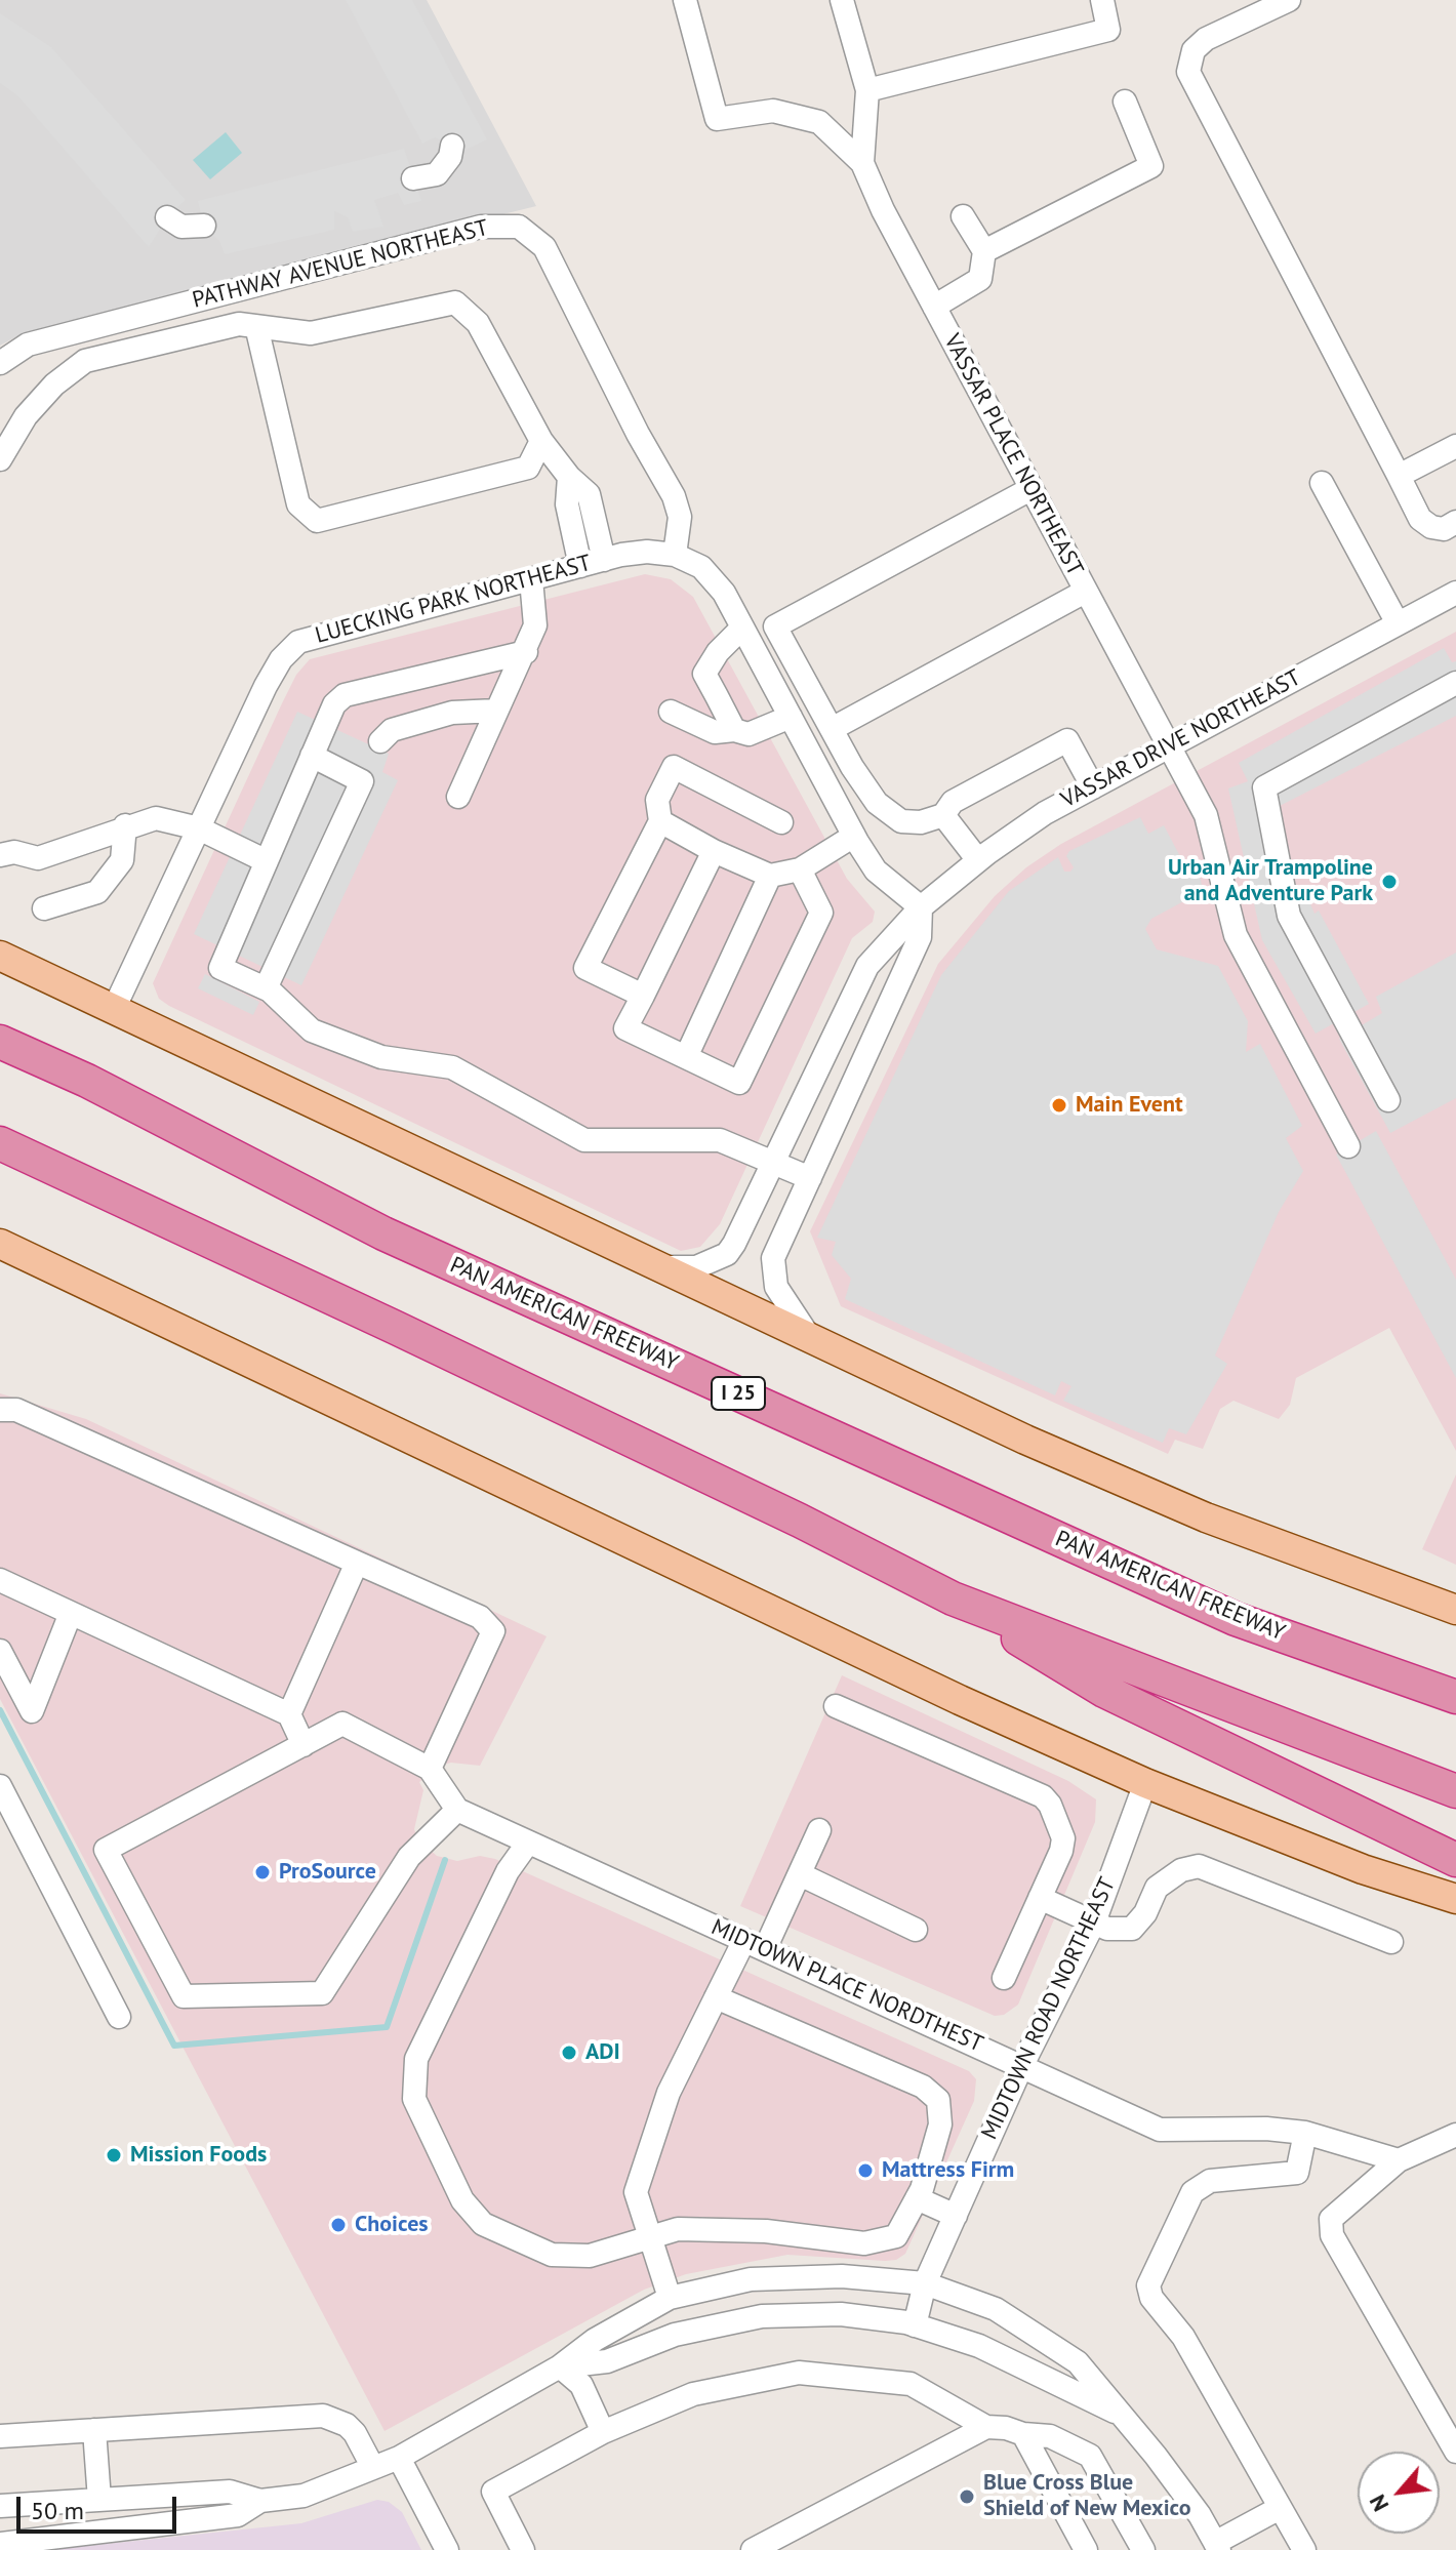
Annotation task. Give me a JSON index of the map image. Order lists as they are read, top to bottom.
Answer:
{
  "streets": {
    "highway": ["PAN AMERICAN FREEWAY", "I 25"],
    "street": [
      "PATHWAY AVENUE NORTHEAST",
      "VASSAR PLACE NORTHEAST",
      "LUECKING PARK NORTHEAST",
      "VASSAR DRIVE NORTHEAST",
      "MIDTOWN PLACE NORDTHEST",
      "MIDTOWN ROAD NORTHEAST"
    ]
  },
  "crossings": [
    ["PATHWAY AVENUE NORTHEAST", "LUECKING PARK NORTHEAST"],
    ["VASSAR PLACE NORTHEAST", "VASSAR DRIVE NORTHEAST"],
    ["MIDTOWN PLACE NORDTHEST", "MIDTOWN ROAD NORTHEAST"]
  ],
  "places": [
    "Urban Air Trampoline and Adventure Park",
    "Main Event",
    "ProSource",
    "ADI",
    "Mission Foods",
    "Mattress Firm",
    "Choices",
    "Blue Cross Blue Shield of New Mexico"
  ],
  "scale_bar": "50 m",
  "north": "bottom left"
}
